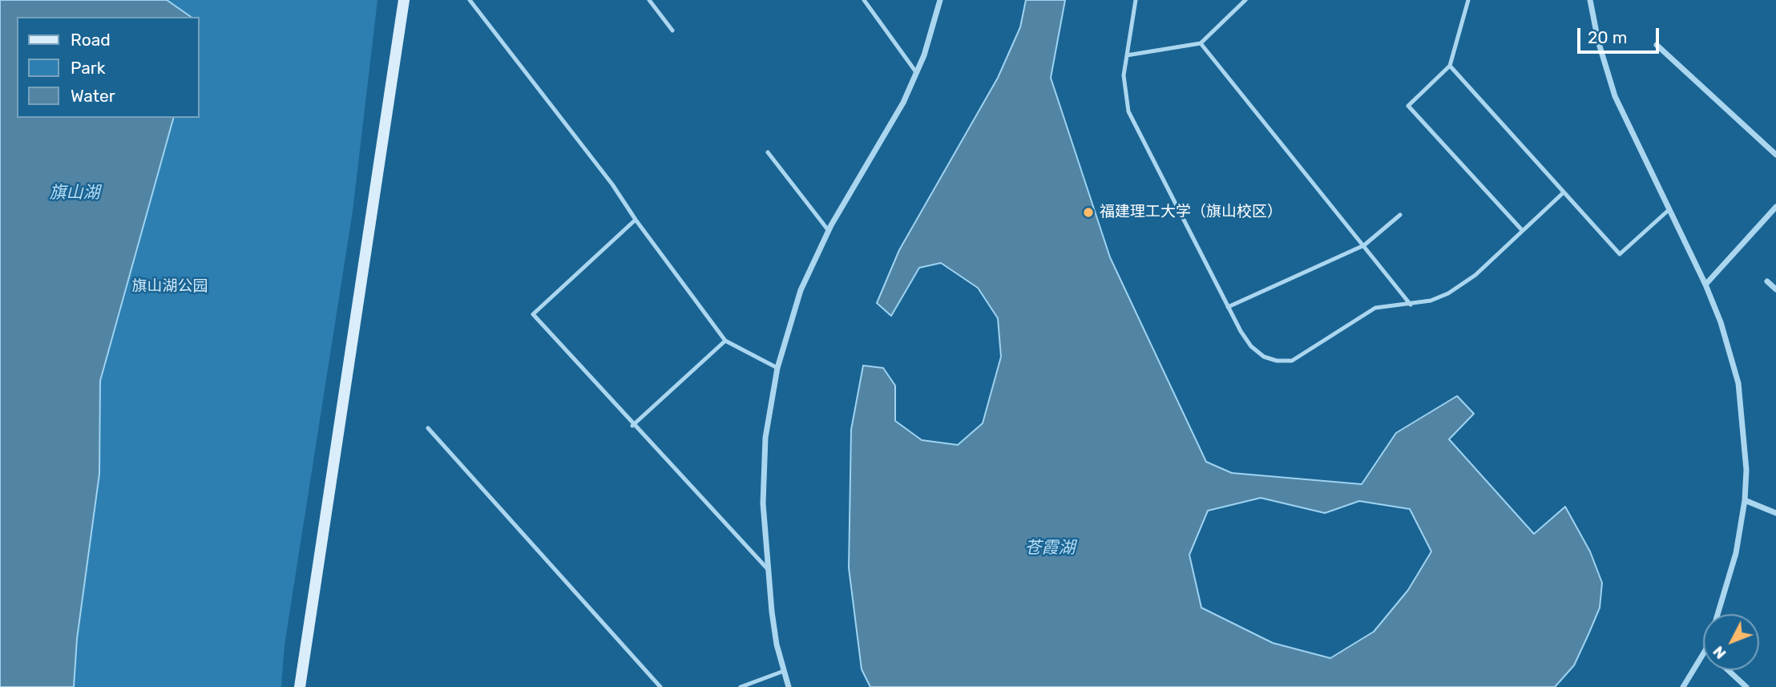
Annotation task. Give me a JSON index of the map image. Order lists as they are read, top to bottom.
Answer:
{
  "water": ["旗山湖", "苍霞湖"],
  "parks": ["旗山湖公园"],
  "places": ["福建理工大学（旗山校区）"],
  "legend": ["Road", "Park", "Water"],
  "scale_bar": "20 m",
  "north": "bottom left"
}
